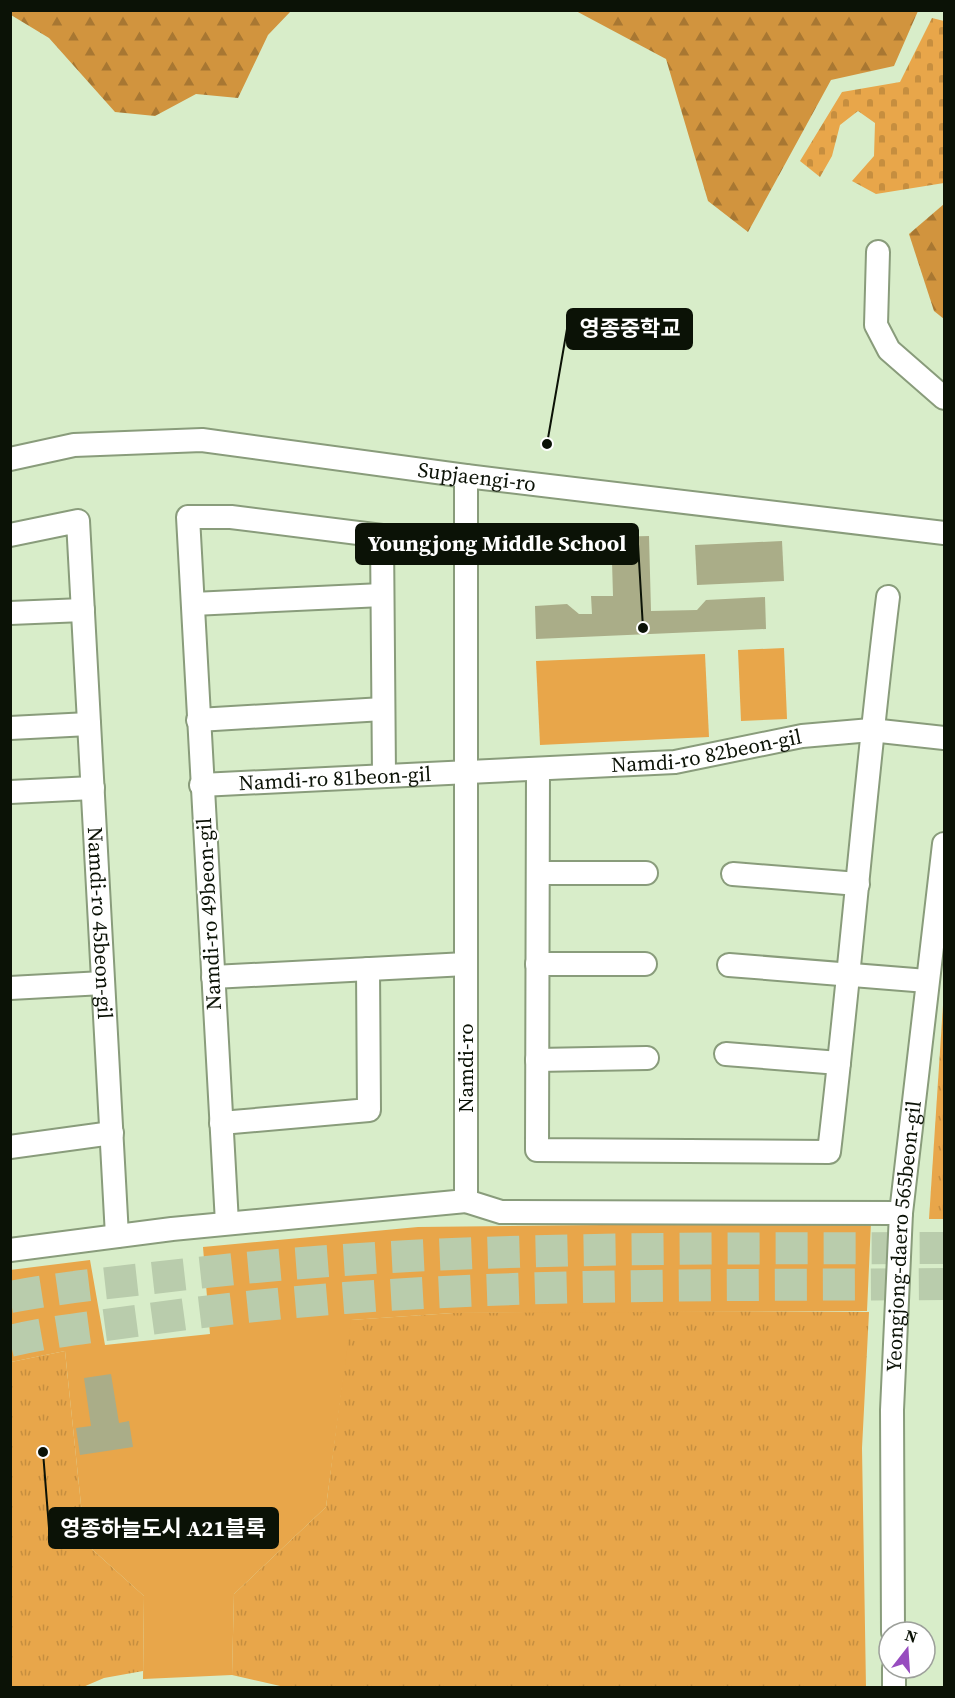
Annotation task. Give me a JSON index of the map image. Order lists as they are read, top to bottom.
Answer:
{
  "streets": {
    "street": [
      "Supjaengi-ro",
      "Namdi-ro 82beon-gil",
      "Namdi-ro 81beon-gil",
      "Namdi-ro 49beon-gil",
      "Namdi-ro 45beon-gil",
      "Namdi-ro",
      "Yeongjong-daero 565beon-gil"
    ]
  },
  "crossings": [
    ["Supjaengi-ro", "Namdi-ro"],
    ["Namdi-ro 82beon-gil", "Namdi-ro 81beon-gil"],
    ["Namdi-ro 82beon-gil", "Namdi-ro"],
    ["Namdi-ro 81beon-gil", "Namdi-ro 49beon-gil"],
    ["Namdi-ro 81beon-gil", "Namdi-ro"]
  ],
  "places": ["영종중학교", "Youngjong Middle School", "영종하늘도시 A21블록"],
  "north": "top"
}
